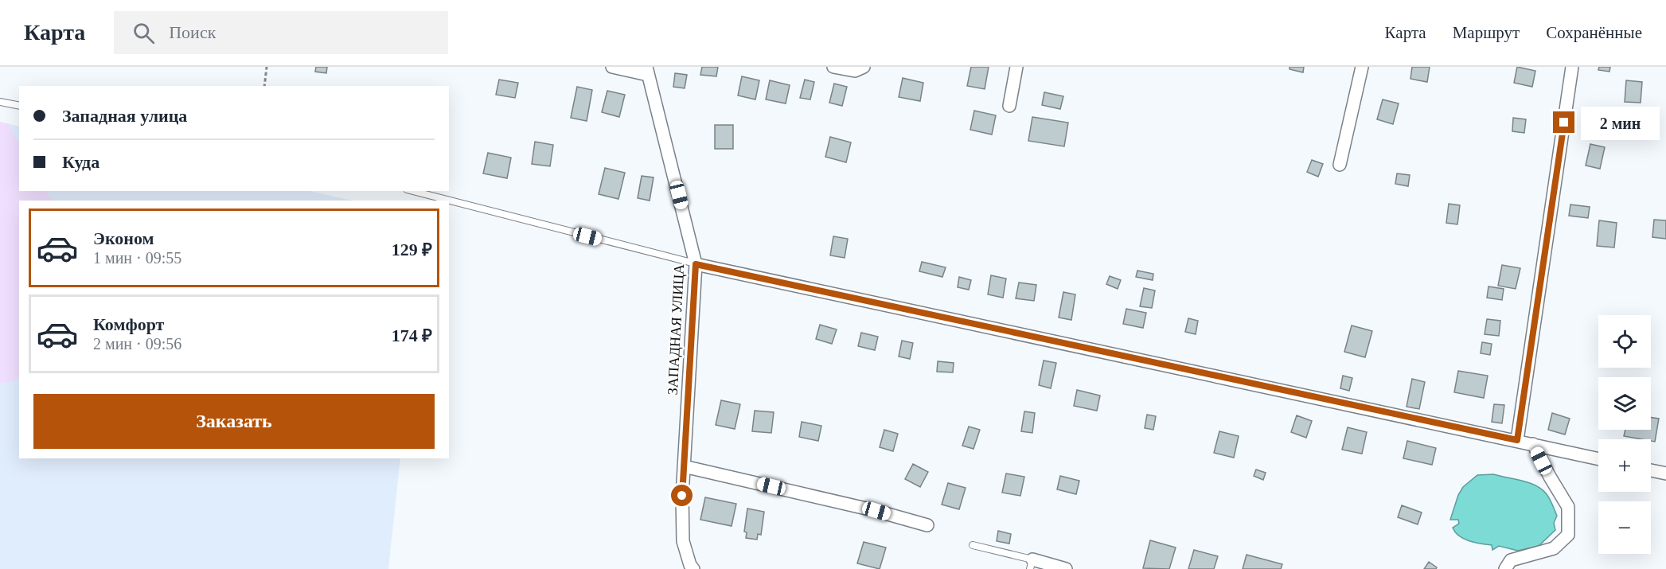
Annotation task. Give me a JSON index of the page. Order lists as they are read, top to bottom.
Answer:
{
  "streets": {
    "street": ["ЗАПАДНАЯ УЛИЦА"]
  },
  "page": {
    "header": "Карта",
    "search": "Поиск",
    "nav": ["Карта", "Маршрут", "Сохранённые"],
    "banner": ["Западная улица", "Куда"],
    "bubble": "2 мин",
    "list": [
      {
        "name": "Эконом",
        "note": "1 мин · 09:55",
        "value": "129 ₽"
      },
      {
        "name": "Комфорт",
        "note": "2 мин · 09:56",
        "value": "174 ₽"
      }
    ],
    "map_buttons": ["+", "−"],
    "buttons": "Заказать"
  }
}
